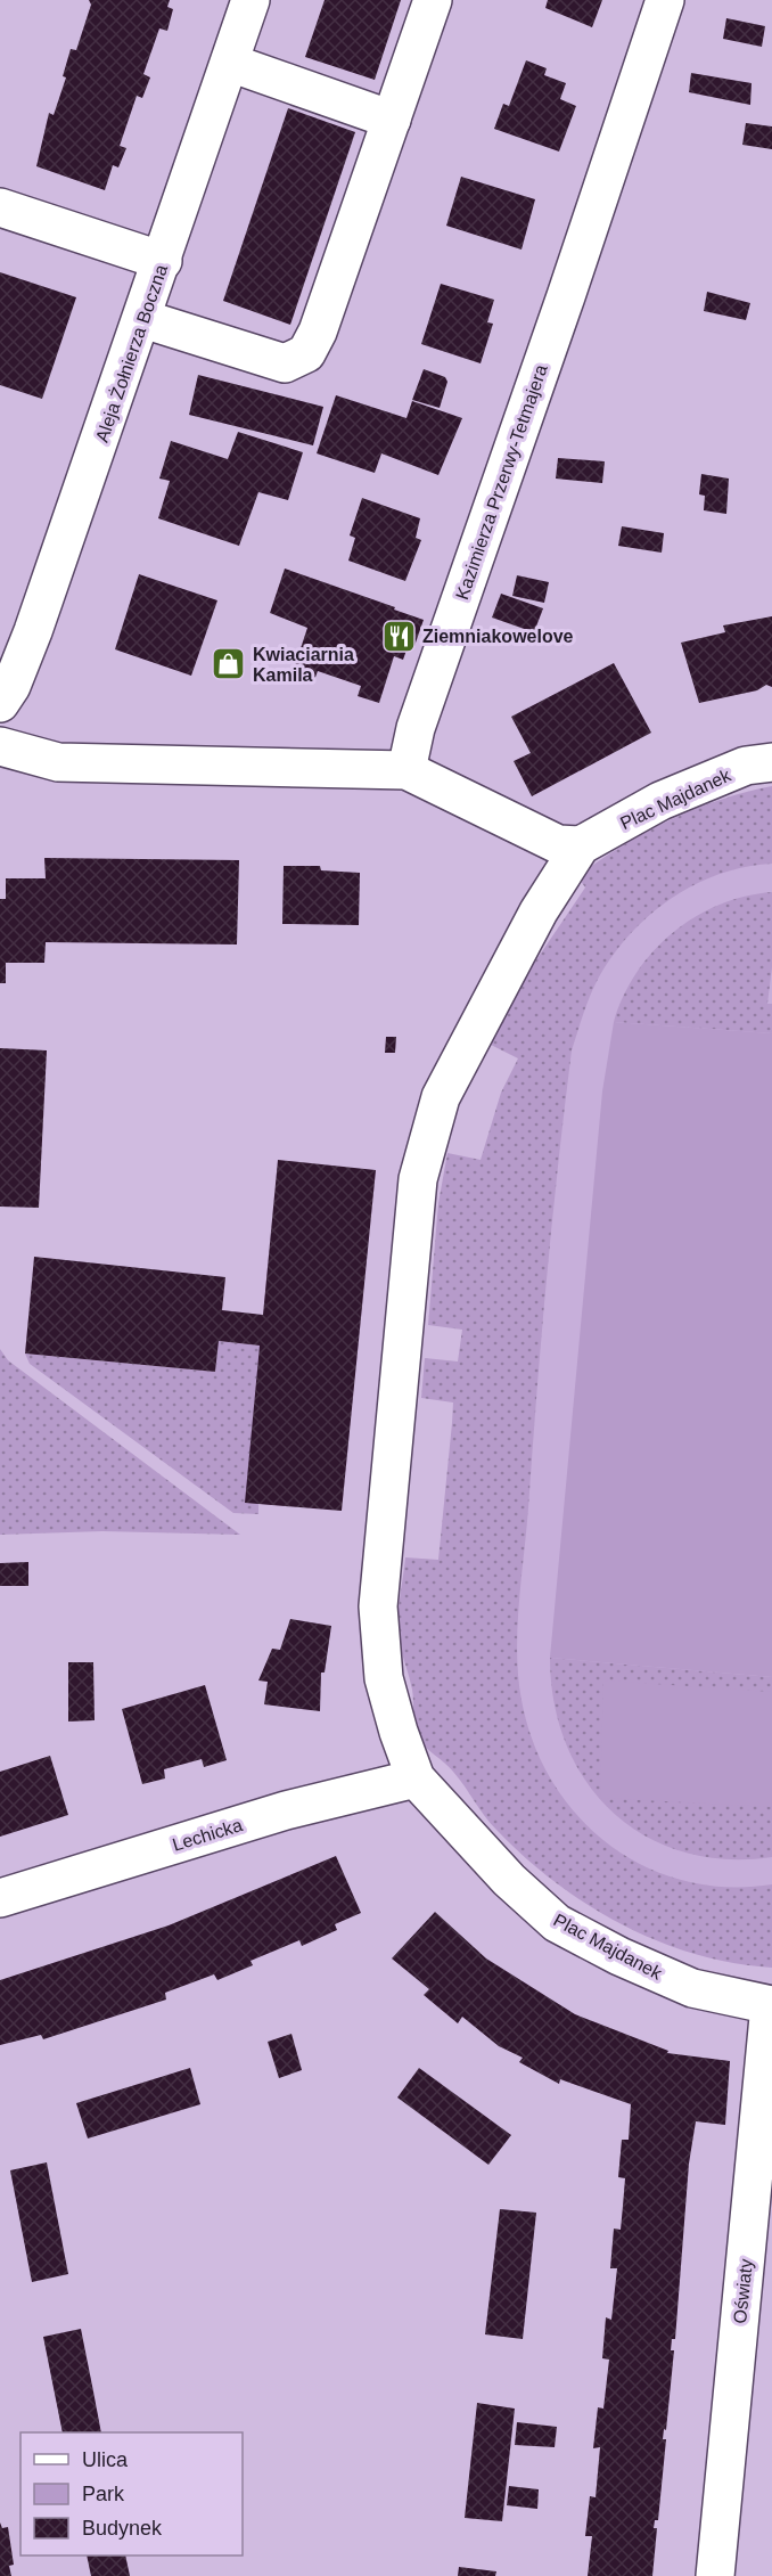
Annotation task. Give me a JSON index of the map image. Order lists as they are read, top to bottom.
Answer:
{
  "streets": {
    "street": [
      "Aleja Żołnierza Boczna",
      "Kazimierza Przerwy-Tetmajera",
      "Plac Majdanek",
      "Lechicka",
      "Oświaty"
    ]
  },
  "crossings": [
    ["Plac Majdanek", "Lechicka"],
    ["Plac Majdanek", "Oświaty"]
  ],
  "places": {
    "restaurant": ["Ziemniakowelove"],
    "shop": ["Kwiaciarnia Kamila"]
  },
  "legend": ["Ulica", "Park", "Budynek"]
}
